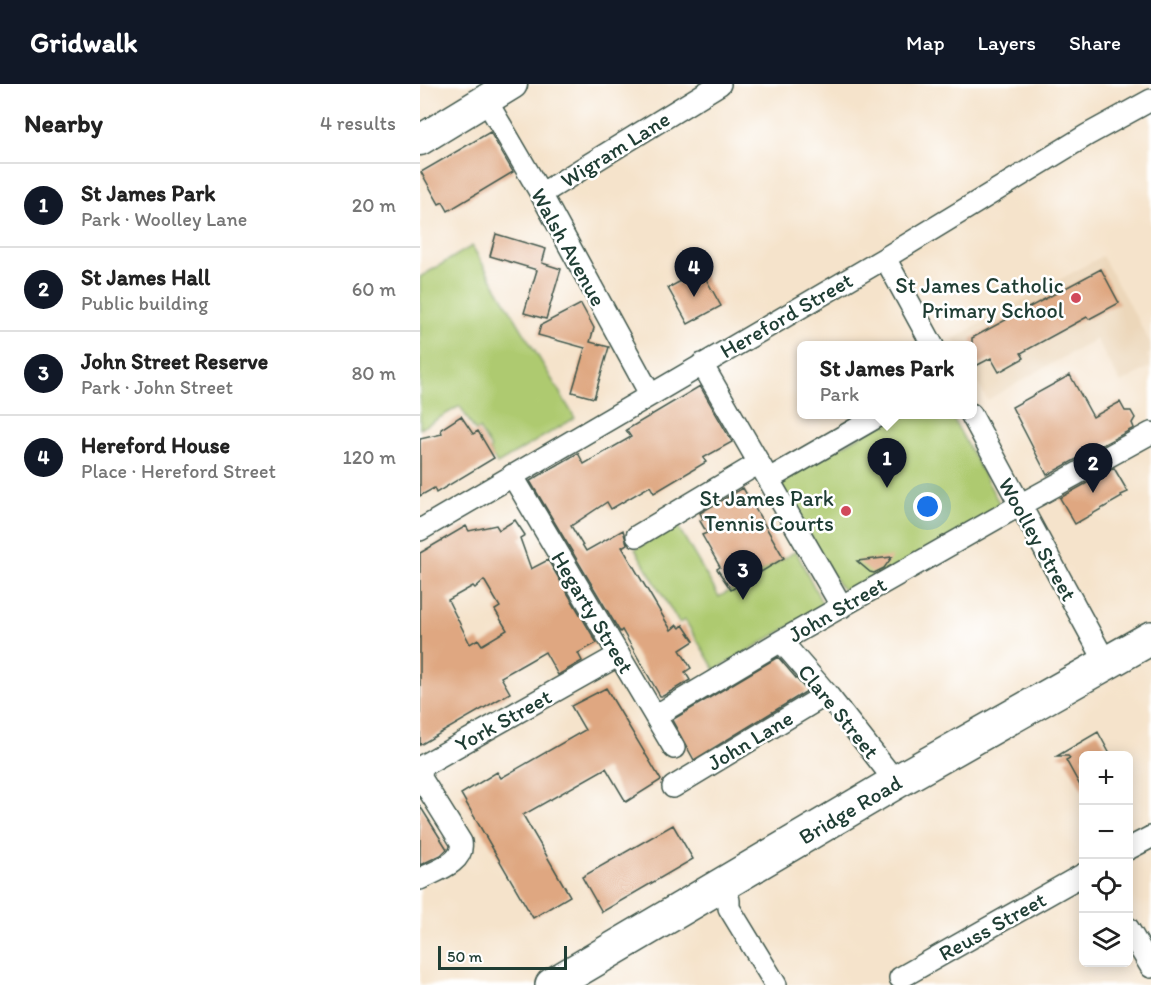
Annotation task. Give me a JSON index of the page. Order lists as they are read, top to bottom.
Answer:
{
  "streets": {
    "main road": ["Bridge Road"],
    "street": [
      "Wigram Lane",
      "Walsh Avenue",
      "Hereford Street",
      "Woolley Street",
      "John Street",
      "Hegarty Street",
      "Clare Street",
      "York Street",
      "John Lane",
      "Reuss Street"
    ]
  },
  "crossings": [
    ["Wigram Lane", "Walsh Avenue"],
    ["Walsh Avenue", "Hereford Street"],
    ["Hereford Street", "Hegarty Street"],
    ["Woolley Street", "John Street"],
    ["Woolley Street", "Bridge Road"],
    ["John Street", "Hegarty Street"],
    ["John Street", "Clare Street"],
    ["Hegarty Street", "York Street"],
    ["Clare Street", "John Lane"],
    ["Clare Street", "Bridge Road"]
  ],
  "places": ["St James Catholic Primary School", "St James Park Tennis Courts"],
  "scale_bar": "50 m",
  "page": {
    "header": "Gridwalk",
    "nav": ["Map", "Layers", "Share"],
    "heading": ["Nearby", "4 results"],
    "list": [
      {
        "mark": "1",
        "name": "St James Park",
        "note": "Park · Woolley Lane",
        "value": "20 m"
      },
      {
        "mark": "2",
        "name": "St James Hall",
        "note": "Public building",
        "value": "60 m"
      },
      {
        "mark": "3",
        "name": "John Street Reserve",
        "note": "Park · John Street",
        "value": "80 m"
      },
      {
        "mark": "4",
        "name": "Hereford House",
        "note": "Place · Hereford Street",
        "value": "120 m"
      }
    ],
    "pins": [
      "4",
      "1",
      "2",
      "3"
    ],
    "popup": ["St James Park", "Park"],
    "map_buttons": ["+", "−"],
    "scale": "50 m"
  }
}
